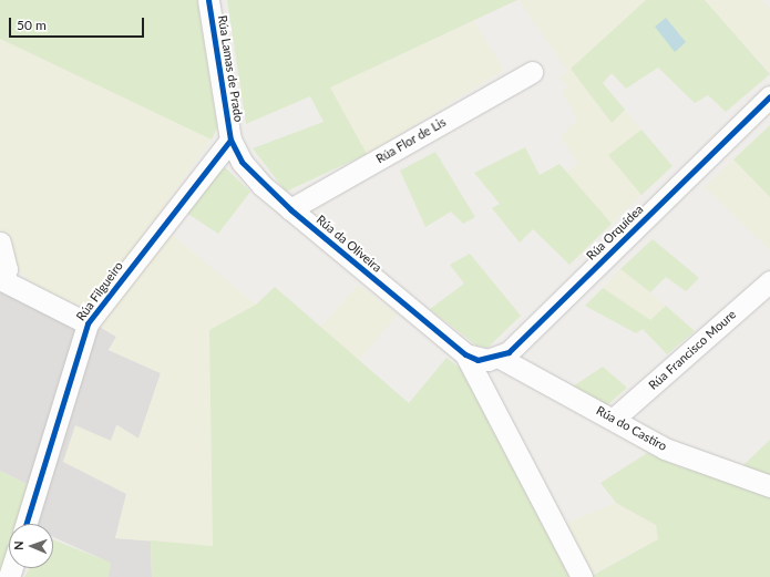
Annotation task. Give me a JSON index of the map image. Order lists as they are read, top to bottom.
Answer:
{
  "streets": {
    "street": [
      "Rúa Lamas de Prado",
      "Rúa Flor de Lis",
      "Rúa Orquídea",
      "Rúa da Oliveira",
      "Rúa Filgueiro",
      "Rúa Francisco Moure",
      "Rúa do Castiro"
    ]
  },
  "crossings": [
    ["Rúa Lamas de Prado", "Rúa da Oliveira"],
    ["Rúa Lamas de Prado", "Rúa Filgueiro"],
    ["Rúa Flor de Lis", "Rúa da Oliveira"],
    ["Rúa Orquídea", "Rúa do Castiro"],
    ["Rúa da Oliveira", "Rúa Filgueiro"],
    ["Rúa Francisco Moure", "Rúa do Castiro"]
  ],
  "scale_bar": "50 m",
  "north": "left"
}
